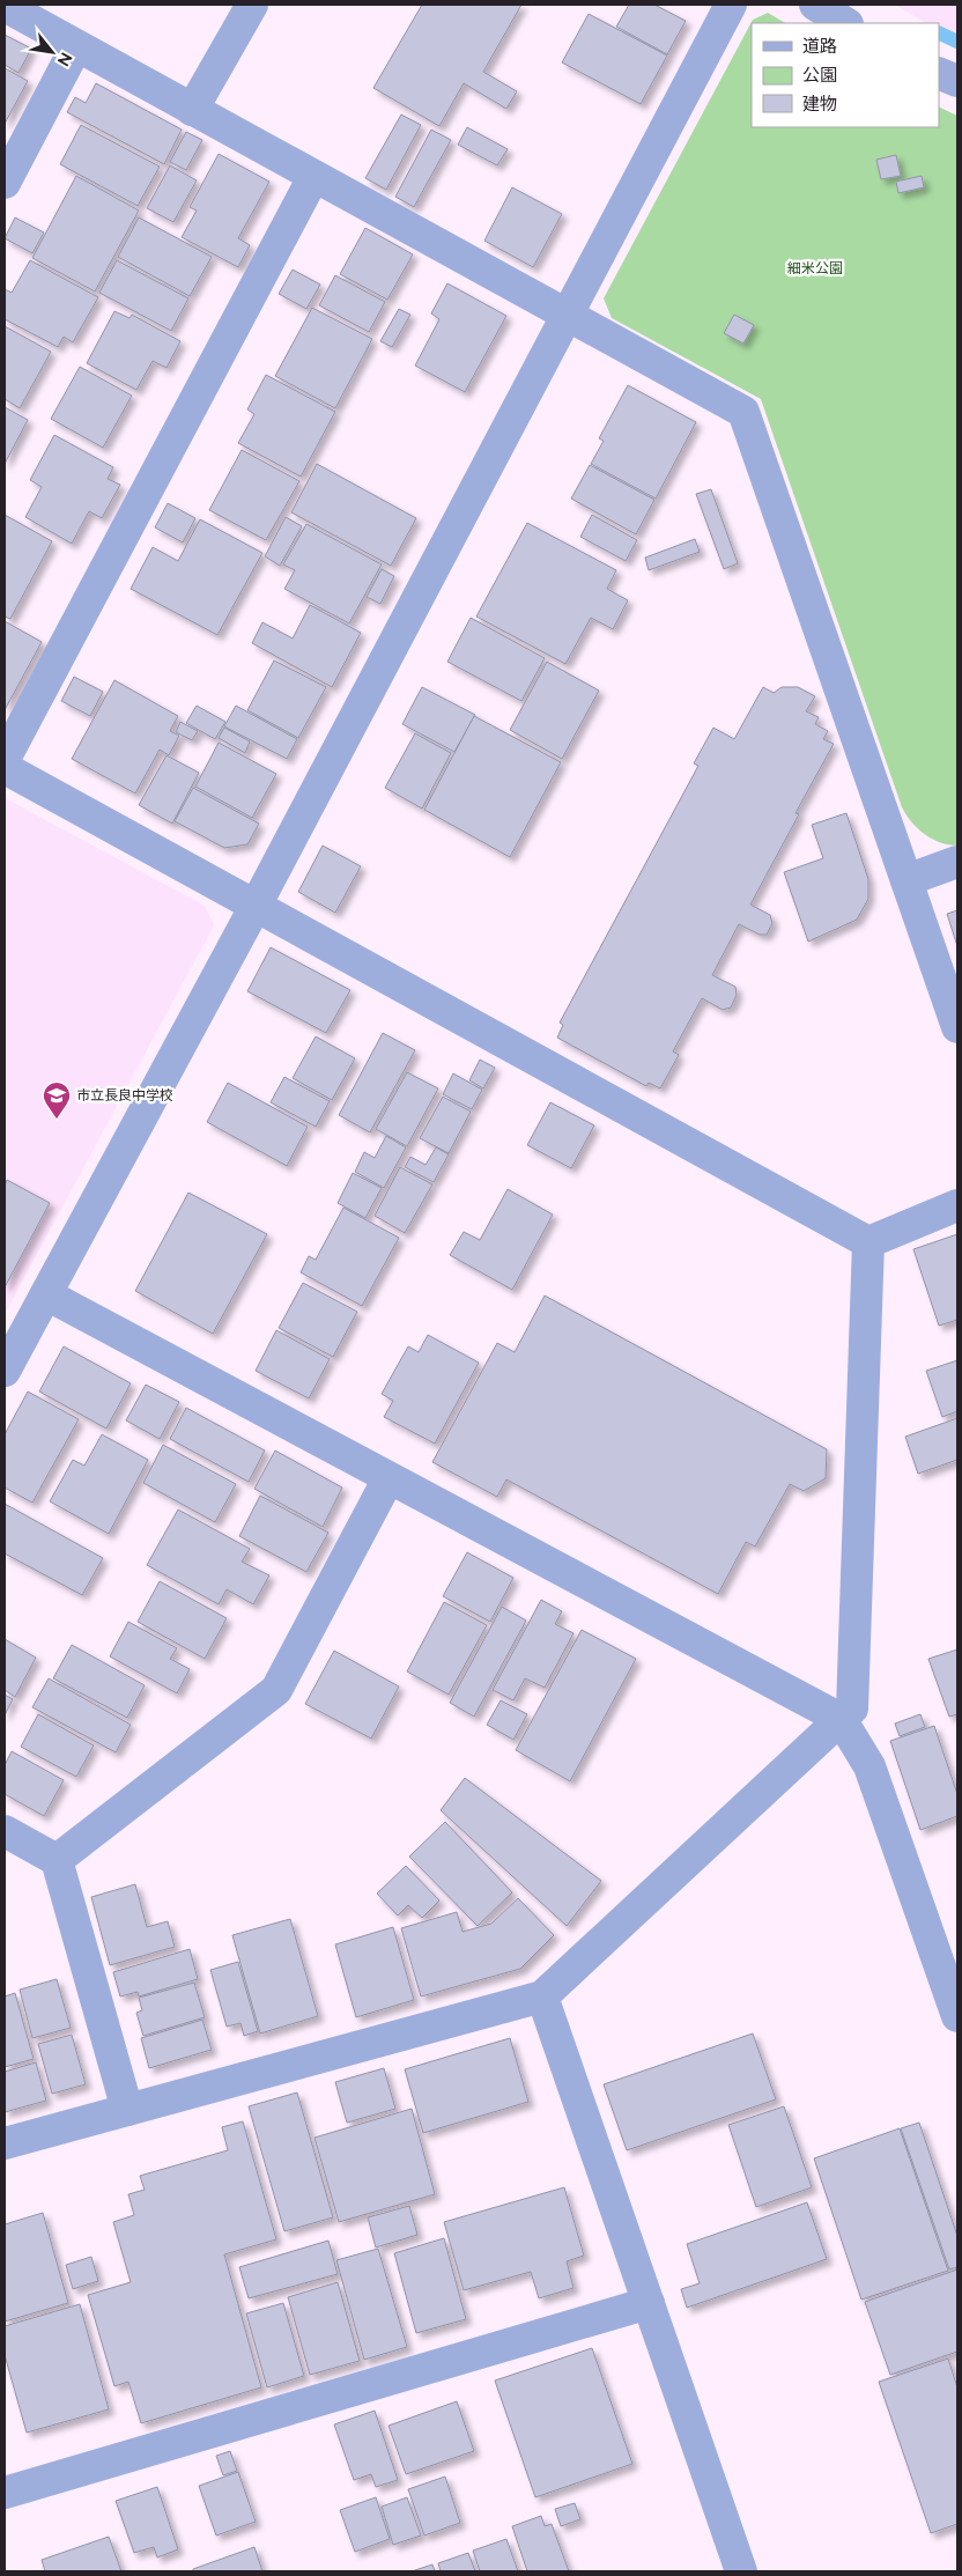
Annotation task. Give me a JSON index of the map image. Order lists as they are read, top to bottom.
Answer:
{
  "parks": ["細米公園"],
  "places": {
    "school or university": ["市立長良中学校"]
  },
  "legend": ["道路", "公園", "建物"],
  "north": "bottom right"
}
